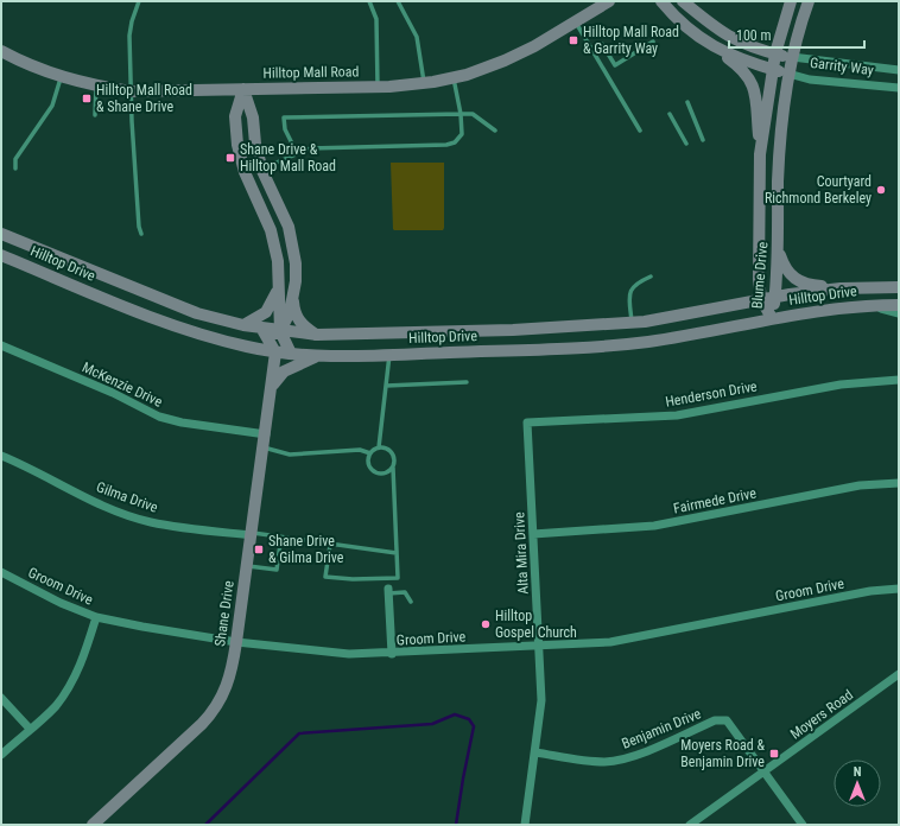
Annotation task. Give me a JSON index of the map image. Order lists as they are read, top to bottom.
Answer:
{
  "streets": {
    "street": [
      "Garrity Way",
      "Hilltop Mall Road",
      "Hilltop Drive",
      "Blume Drive",
      "McKenzie Drive",
      "Henderson Drive",
      "Gilma Drive",
      "Fairmede Drive",
      "Alta Mira Drive",
      "Groom Drive",
      "Shane Drive",
      "Moyers Road",
      "Benjamin Drive"
    ]
  },
  "crossings": [
    ["Garrity Way", "Blume Drive"],
    ["Hilltop Drive", "Blume Drive"],
    ["Hilltop Drive", "Shane Drive"],
    ["McKenzie Drive", "Shane Drive"],
    ["Henderson Drive", "Alta Mira Drive"],
    ["Gilma Drive", "Shane Drive"],
    ["Fairmede Drive", "Alta Mira Drive"],
    ["Alta Mira Drive", "Groom Drive"],
    ["Alta Mira Drive", "Benjamin Drive"],
    ["Groom Drive", "Shane Drive"],
    ["Moyers Road", "Benjamin Drive"]
  ],
  "places": {
    "transit": [
      "Hilltop Mall Road & Garrity Way",
      "Hilltop Mall Road & Shane Drive",
      "Shane Drive & Hilltop Mall Road",
      "Shane Drive & Gilma Drive",
      "Moyers Road & Benjamin Drive"
    ],
    "other": ["Courtyard Richmond Berkeley", "Hilltop Gospel Church"]
  },
  "scale_bar": "100 m",
  "north": "top"
}
